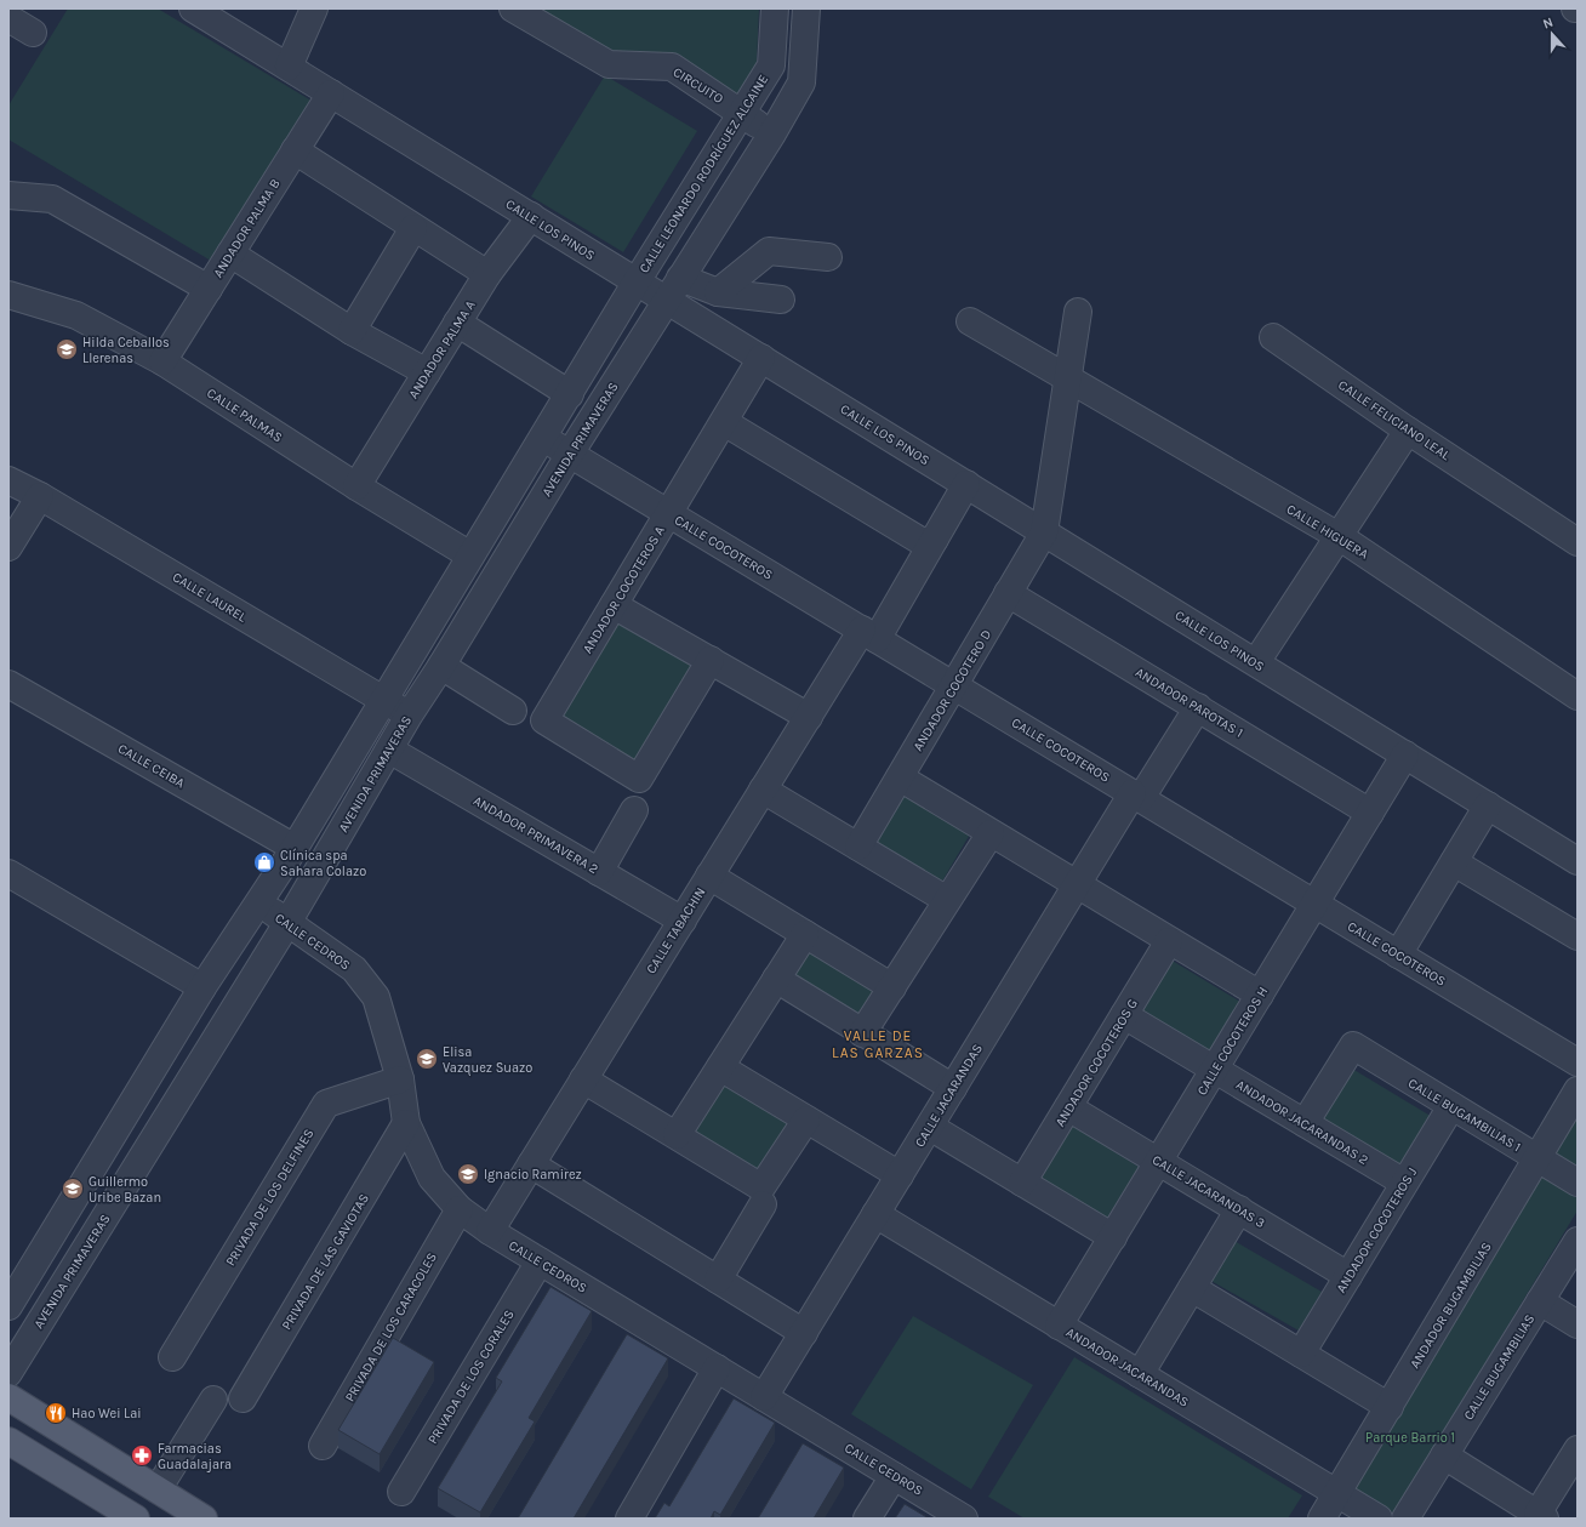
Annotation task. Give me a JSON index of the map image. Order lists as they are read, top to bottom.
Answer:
{
  "streets": {
    "street": [
      "CIRCUITO",
      "CALLE LEONARDO RODRÍGUEZ ALCAINE",
      "ANDADOR PALMA B",
      "CALLE LOS PINOS",
      "ANDADOR PALMA A",
      "CALLE PALMAS",
      "CALLE FELICIANO LEAL",
      "AVENIDA PRIMAVERAS",
      "CALLE HIGUERA",
      "CALLE COCOTEROS",
      "ANDADOR COCOTEROS A",
      "CALLE LAUREL",
      "ANDADOR COCOTERO D",
      "ANDADOR PAROTAS 1",
      "CALLE CEIBA",
      "ANDADOR PRIMAVERA 2",
      "CALLE TABACHIN",
      "CALLE CEDROS",
      "CALLE COCOTEROS H",
      "ANDADOR COCOTEROS G",
      "CALLE JACARANDAS",
      "CALLE BUGAMBILIAS 1",
      "ANDADOR JACARANDAS 2",
      "CALLE JACARANDAS 3",
      "PRIVADA DE LOS DELFINES",
      "ANDADOR COCOTEROS J",
      "PRIVADA DE LAS GAVIOTAS",
      "ANDADOR BUGAMBILIAS",
      "PRIVADA DE LOS CARACOLES",
      "ANDADOR JACARANDAS",
      "CALLE BUGAMBILIAS",
      "PRIVADA DE LOS CORALES"
    ]
  },
  "crossings": [
    ["CIRCUITO", "CALLE LEONARDO RODRÍGUEZ ALCAINE"],
    ["CALLE LEONARDO RODRÍGUEZ ALCAINE", "CALLE LOS PINOS"],
    ["ANDADOR PALMA B", "CALLE LOS PINOS"],
    ["ANDADOR PALMA B", "CALLE PALMAS"],
    ["CALLE LOS PINOS", "ANDADOR PALMA A"],
    ["CALLE LOS PINOS", "AVENIDA PRIMAVERAS"],
    ["CALLE LOS PINOS", "ANDADOR COCOTEROS A"],
    ["CALLE LOS PINOS", "ANDADOR COCOTERO D"],
    ["CALLE LOS PINOS", "CALLE TABACHIN"],
    ["CALLE LOS PINOS", "CALLE COCOTEROS H"],
    ["ANDADOR PALMA A", "CALLE PALMAS"],
    ["AVENIDA PRIMAVERAS", "CALLE COCOTEROS"],
    ["AVENIDA PRIMAVERAS", "CALLE LAUREL"],
    ["AVENIDA PRIMAVERAS", "ANDADOR PRIMAVERA 2"],
    ["AVENIDA PRIMAVERAS", "CALLE CEDROS"],
    ["CALLE COCOTEROS", "ANDADOR COCOTEROS A"],
    ["CALLE COCOTEROS", "ANDADOR COCOTERO D"],
    ["CALLE COCOTEROS", "CALLE TABACHIN"],
    ["CALLE COCOTEROS", "CALLE COCOTEROS H"],
    ["CALLE COCOTEROS", "CALLE JACARANDAS"],
    ["ANDADOR COCOTERO D", "ANDADOR PAROTAS 1"],
    ["ANDADOR PAROTAS 1", "CALLE COCOTEROS H"],
    ["ANDADOR PAROTAS 1", "CALLE JACARANDAS"],
    ["ANDADOR PRIMAVERA 2", "CALLE TABACHIN"],
    ["CALLE TABACHIN", "CALLE CEDROS"],
    ["CALLE CEDROS", "CALLE JACARANDAS"],
    ["CALLE CEDROS", "PRIVADA DE LOS DELFINES"],
    ["CALLE CEDROS", "PRIVADA DE LAS GAVIOTAS"],
    ["CALLE CEDROS", "PRIVADA DE LOS CARACOLES"],
    ["CALLE CEDROS", "PRIVADA DE LOS CORALES"],
    ["CALLE COCOTEROS H", "ANDADOR JACARANDAS 2"],
    ["CALLE COCOTEROS H", "CALLE JACARANDAS 3"],
    ["CALLE COCOTEROS H", "ANDADOR JACARANDAS"],
    ["ANDADOR COCOTEROS G", "ANDADOR JACARANDAS 2"],
    ["ANDADOR COCOTEROS G", "CALLE JACARANDAS 3"],
    ["CALLE JACARANDAS", "ANDADOR JACARANDAS"],
    ["CALLE BUGAMBILIAS 1", "ANDADOR JACARANDAS 2"],
    ["CALLE BUGAMBILIAS 1", "ANDADOR COCOTEROS J"],
    ["CALLE BUGAMBILIAS 1", "ANDADOR BUGAMBILIAS"],
    ["ANDADOR JACARANDAS 2", "ANDADOR COCOTEROS J"],
    ["CALLE JACARANDAS 3", "ANDADOR COCOTEROS J"],
    ["ANDADOR BUGAMBILIAS", "ANDADOR JACARANDAS"]
  ],
  "districts": ["VALLE DE LAS GARZAS"],
  "parks": ["Parque Barrio 1"],
  "places": {
    "school or university": [
      "Hilda Ceballos Llerenas",
      "Elisa Vazquez Suazo",
      "Ignacio Ramirez",
      "Guillermo Uribe Bazan"
    ],
    "shop": ["Clínica spa Sahara Colazo"],
    "restaurant": ["Hao Wei Lai"],
    "pharmacy": ["Farmacias Guadalajara"]
  },
  "north": "top"
}
